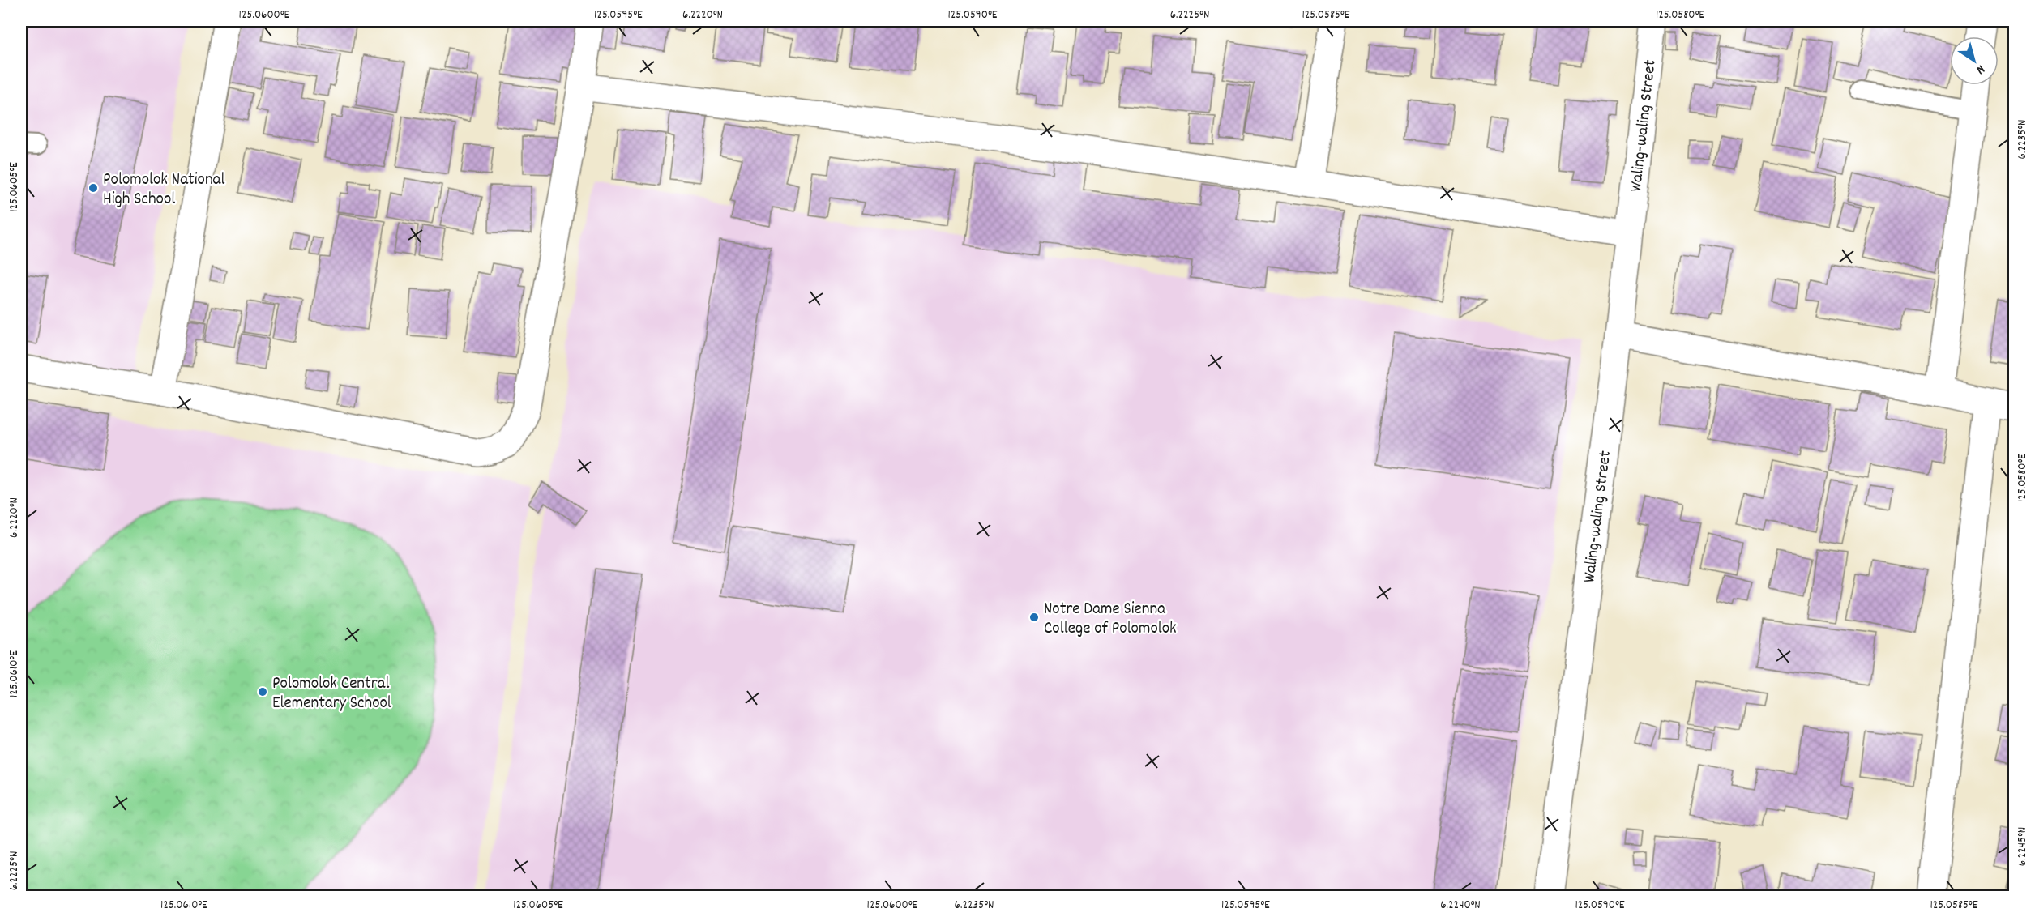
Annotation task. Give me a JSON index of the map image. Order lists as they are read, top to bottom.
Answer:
{
  "streets": {
    "street": ["Waling-waling Street"]
  },
  "places": ["Polomolok National High School", "Notre Dame Sienna College of Polomolok", "Polomolok Central Elementary School"],
  "north": "bottom right",
  "coordinates": [
    "125.0600°E",
    "125.0595°E",
    "6.2220°N",
    "125.0590°E",
    "6.2225°N",
    "125.0585°E",
    "125.0580°E",
    "6.2235°N",
    "125.0605°E",
    "125.0610°E",
    "6.2245°N",
    "6.2240°N"
  ]
}
